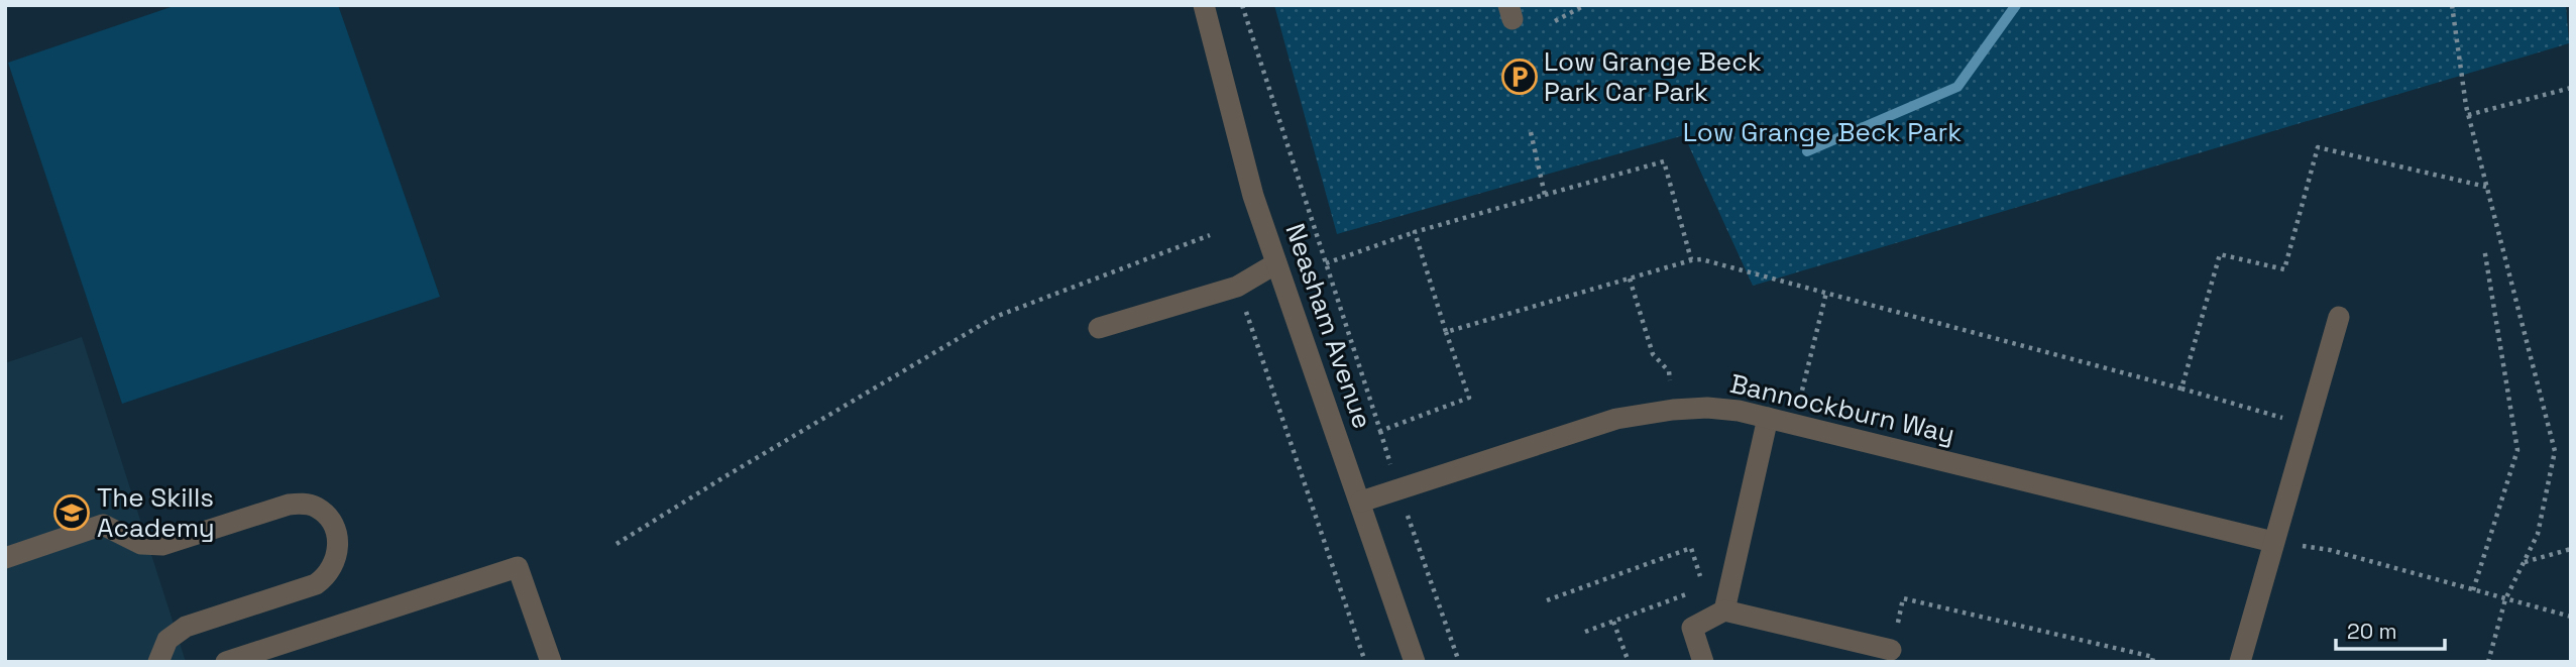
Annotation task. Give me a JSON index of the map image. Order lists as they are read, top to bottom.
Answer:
{
  "streets": {
    "street": ["Neasham Avenue", "Bannockburn Way"]
  },
  "crossings": [
    ["Neasham Avenue", "Bannockburn Way"]
  ],
  "parks": ["Low Grange Beck Park"],
  "places": {
    "parking": ["Low Grange Beck Park Car Park"],
    "school or university": ["The Skills Academy"]
  },
  "scale_bar": "20 m"
}
